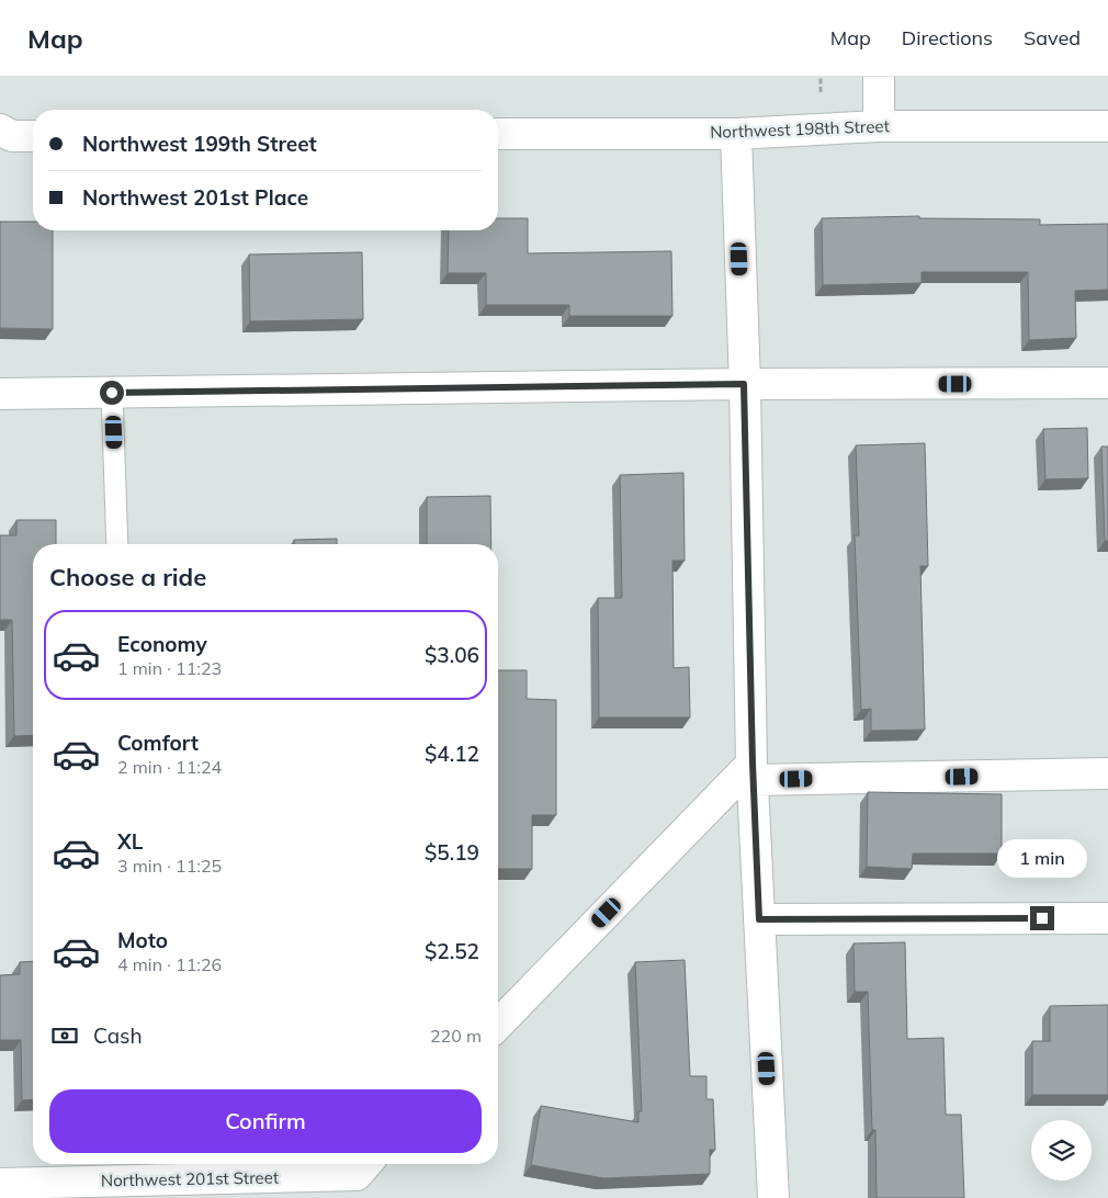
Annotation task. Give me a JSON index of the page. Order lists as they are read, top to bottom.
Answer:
{
  "streets": {
    "street": ["Northwest 198th Street", "Northwest 201st Street"]
  },
  "page": {
    "header": "Map",
    "nav": ["Map", "Directions", "Saved"],
    "banner": ["Northwest 199th Street", "Northwest 201st Place"],
    "heading": "Choose a ride",
    "list": [
      {
        "name": "Economy",
        "note": "1 min · 11:23",
        "value": "$3.06"
      },
      {
        "name": "Comfort",
        "note": "2 min · 11:24",
        "value": "$4.12"
      },
      {
        "name": "XL",
        "note": "3 min · 11:25",
        "value": "$5.19"
      },
      {
        "name": "Moto",
        "note": "4 min · 11:26",
        "value": "$2.52"
      }
    ],
    "bubble": "1 min",
    "pay": ["Cash", "220 m"],
    "buttons": "Confirm"
  }
}
